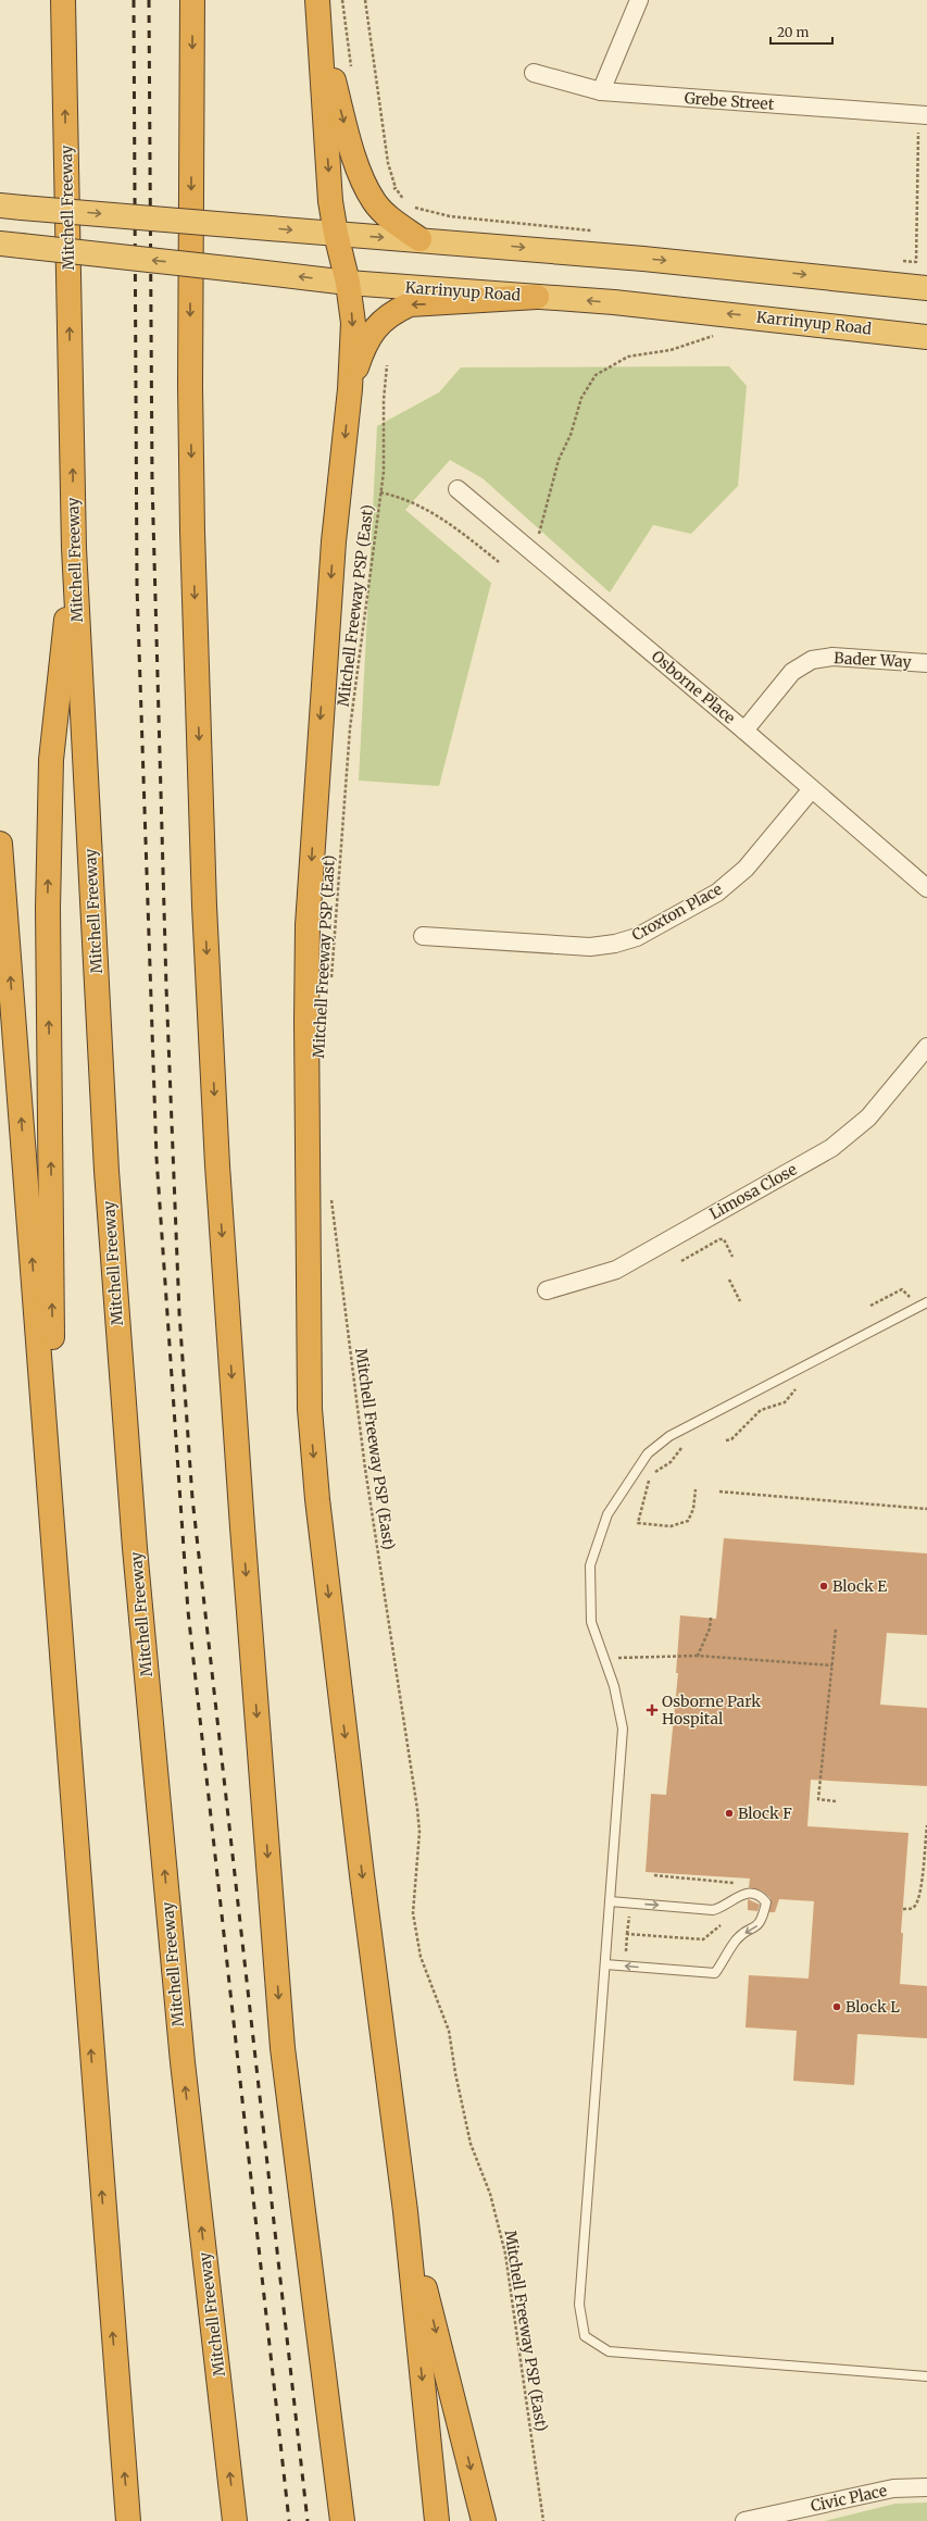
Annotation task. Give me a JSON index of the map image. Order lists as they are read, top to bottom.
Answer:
{
  "streets": {
    "highway": ["Mitchell Freeway", "Karrinyup Road"],
    "street": [
      "Grebe Street",
      "Bader Way",
      "Osborne Place",
      "Croxton Place",
      "Limosa Close",
      "Civic Place"
    ],
    "path": ["Mitchell Freeway PSP (East)"]
  },
  "crossings": [
    ["Bader Way", "Osborne Place"],
    ["Osborne Place", "Croxton Place"]
  ],
  "places": {
    "other": ["Block E", "Block F", "Block L"],
    "health": ["Osborne Park Hospital"]
  },
  "scale_bar": "20 m"
}
